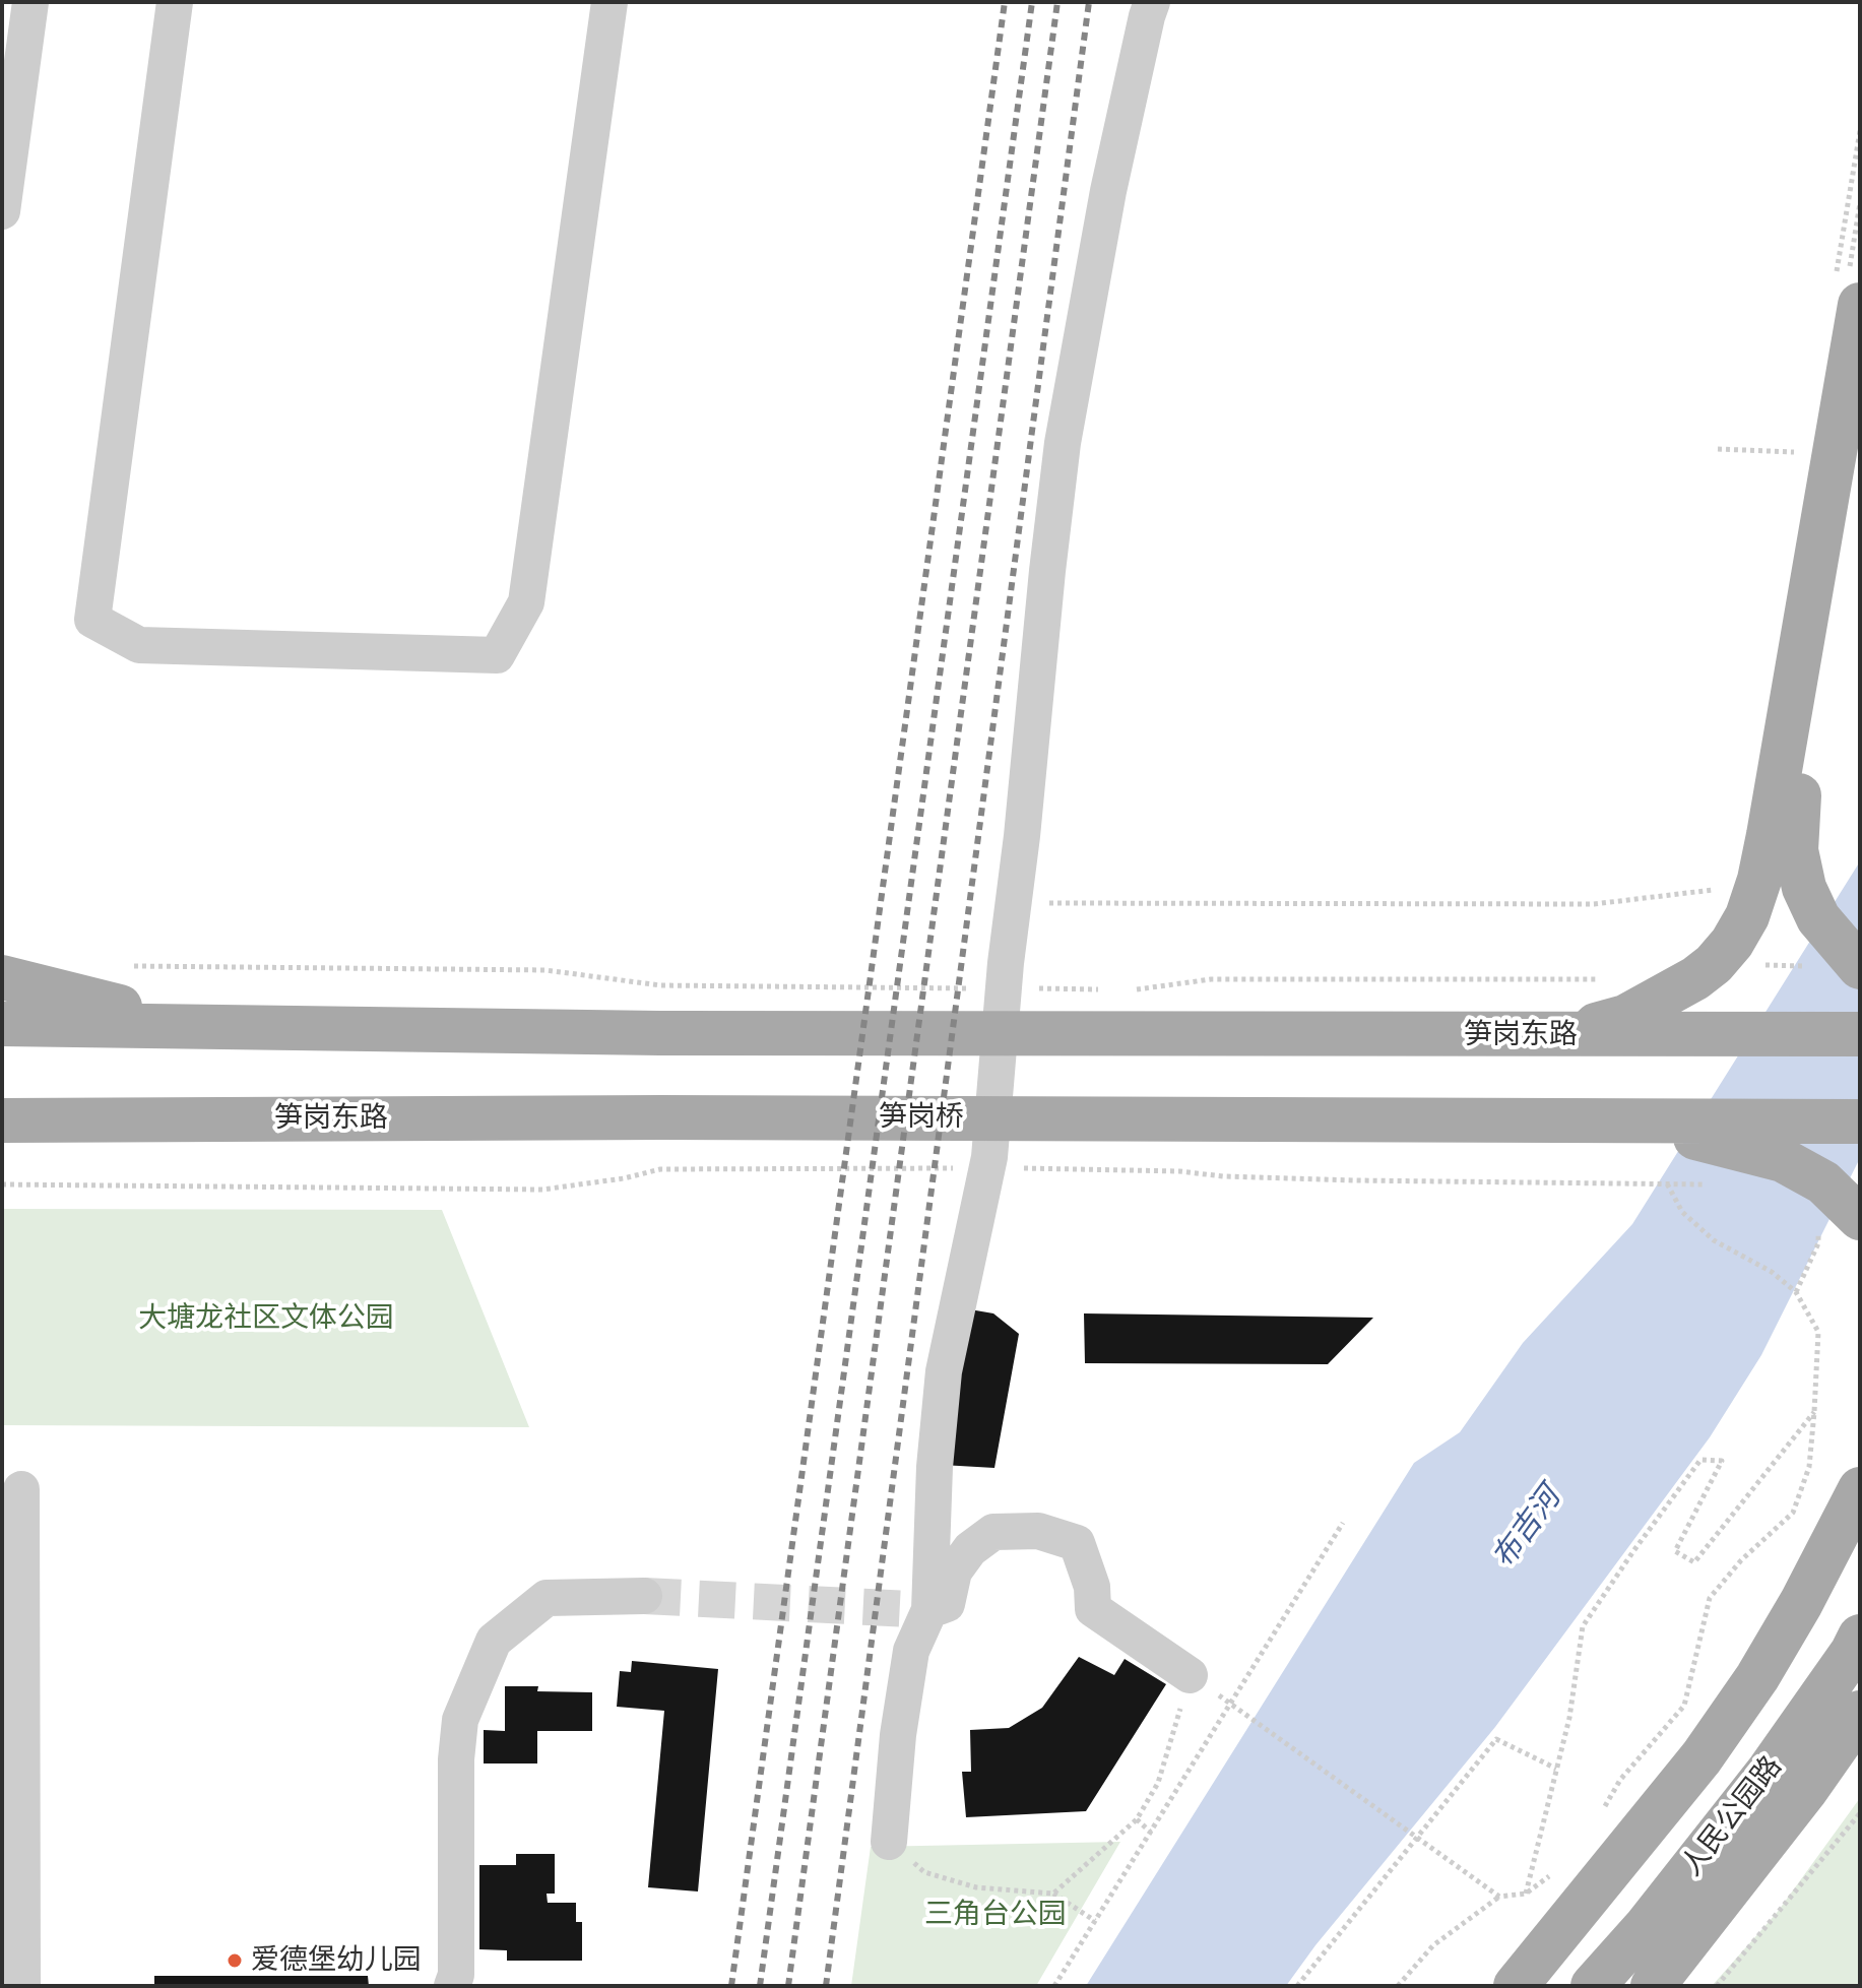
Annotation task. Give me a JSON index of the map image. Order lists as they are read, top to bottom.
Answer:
{
  "streets": {
    "main road": ["笋岗东路", "笋岗桥", "人民公园路"]
  },
  "crossings": [
    ["笋岗东路", "笋岗桥"]
  ],
  "water": ["布吉河"],
  "parks": ["大塘龙社区文体公园", "三角台公园"],
  "places": ["爱德堡幼儿园"]
}
